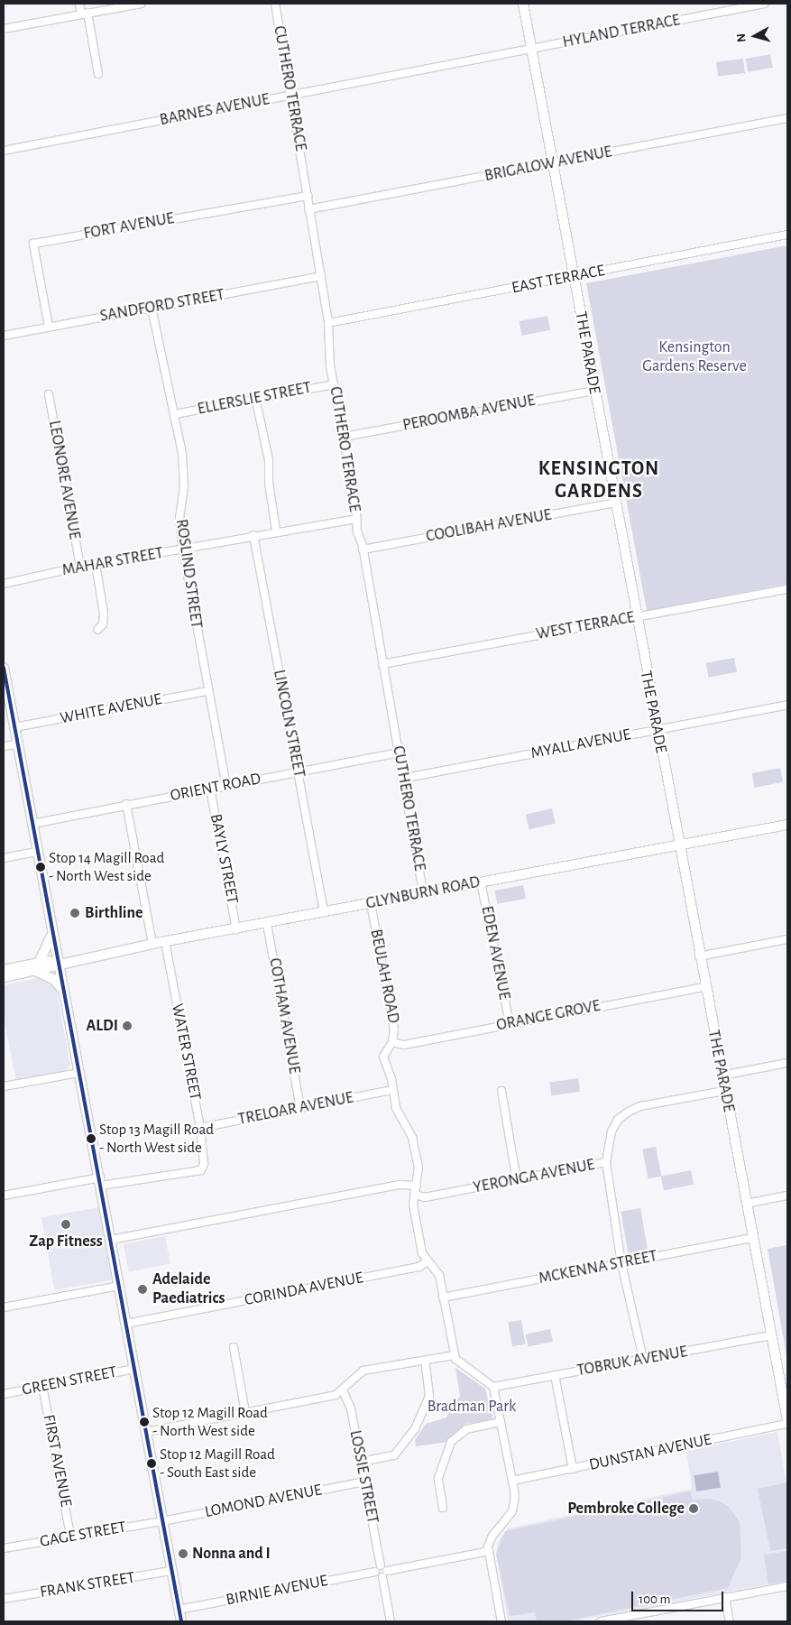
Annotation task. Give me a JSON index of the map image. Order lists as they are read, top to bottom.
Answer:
{
  "streets": {
    "main road": ["THE PARADE", "GLYNBURN ROAD"],
    "street": [
      "HYLAND TERRACE",
      "CUTHERO TERRACE",
      "BARNES AVENUE",
      "BRIGALOW AVENUE",
      "FORT AVENUE",
      "EAST TERRACE",
      "SANDFORD STREET",
      "ELLERSLIE STREET",
      "PEROOMBA AVENUE",
      "LEONORE AVENUE",
      "COOLIBAH AVENUE",
      "MAHAR STREET",
      "ROSLIND STREET",
      "WEST TERRACE",
      "WHITE AVENUE",
      "LINCOLN STREET",
      "MYALL AVENUE",
      "ORIENT ROAD",
      "BAYLY STREET",
      "EDEN AVENUE",
      "BEULAH ROAD",
      "COTHAM AVENUE",
      "ORANGE GROVE",
      "WATER STREET",
      "TRELOAR AVENUE",
      "YERONGA AVENUE",
      "MCKENNA STREET",
      "CORINDA AVENUE",
      "TOBRUK AVENUE",
      "GREEN STREET",
      "DUNSTAN AVENUE",
      "FIRST AVENUE",
      "LOSSIE STREET",
      "LOMOND AVENUE",
      "GAGE STREET",
      "FRANK STREET",
      "BIRNIE AVENUE"
    ]
  },
  "crossings": [
    ["HYLAND TERRACE", "BARNES AVENUE"],
    ["HYLAND TERRACE", "THE PARADE"],
    ["CUTHERO TERRACE", "BARNES AVENUE"],
    ["CUTHERO TERRACE", "BRIGALOW AVENUE"],
    ["CUTHERO TERRACE", "FORT AVENUE"],
    ["CUTHERO TERRACE", "EAST TERRACE"],
    ["CUTHERO TERRACE", "SANDFORD STREET"],
    ["CUTHERO TERRACE", "ELLERSLIE STREET"],
    ["CUTHERO TERRACE", "PEROOMBA AVENUE"],
    ["CUTHERO TERRACE", "COOLIBAH AVENUE"],
    ["CUTHERO TERRACE", "MAHAR STREET"],
    ["CUTHERO TERRACE", "WEST TERRACE"],
    ["CUTHERO TERRACE", "MYALL AVENUE"],
    ["CUTHERO TERRACE", "ORIENT ROAD"],
    ["CUTHERO TERRACE", "GLYNBURN ROAD"],
    ["BARNES AVENUE", "THE PARADE"],
    ["BRIGALOW AVENUE", "THE PARADE"],
    ["FORT AVENUE", "SANDFORD STREET"],
    ["EAST TERRACE", "THE PARADE"],
    ["SANDFORD STREET", "ROSLIND STREET"],
    ["THE PARADE", "PEROOMBA AVENUE"],
    ["THE PARADE", "COOLIBAH AVENUE"],
    ["THE PARADE", "WEST TERRACE"],
    ["THE PARADE", "MYALL AVENUE"],
    ["THE PARADE", "GLYNBURN ROAD"],
    ["THE PARADE", "ORANGE GROVE"],
    ["THE PARADE", "YERONGA AVENUE"],
    ["THE PARADE", "MCKENNA STREET"],
    ["THE PARADE", "TOBRUK AVENUE"],
    ["ELLERSLIE STREET", "ROSLIND STREET"],
    ["LEONORE AVENUE", "MAHAR STREET"],
    ["MAHAR STREET", "ROSLIND STREET"],
    ["MAHAR STREET", "LINCOLN STREET"],
    ["ROSLIND STREET", "WHITE AVENUE"],
    ["ROSLIND STREET", "ORIENT ROAD"],
    ["LINCOLN STREET", "ORIENT ROAD"],
    ["LINCOLN STREET", "GLYNBURN ROAD"],
    ["ORIENT ROAD", "BAYLY STREET"],
    ["BAYLY STREET", "GLYNBURN ROAD"],
    ["GLYNBURN ROAD", "EDEN AVENUE"],
    ["GLYNBURN ROAD", "BEULAH ROAD"],
    ["GLYNBURN ROAD", "COTHAM AVENUE"],
    ["GLYNBURN ROAD", "WATER STREET"],
    ["EDEN AVENUE", "ORANGE GROVE"],
    ["BEULAH ROAD", "ORANGE GROVE"],
    ["BEULAH ROAD", "TRELOAR AVENUE"],
    ["BEULAH ROAD", "YERONGA AVENUE"],
    ["BEULAH ROAD", "MCKENNA STREET"],
    ["BEULAH ROAD", "CORINDA AVENUE"],
    ["COTHAM AVENUE", "TRELOAR AVENUE"],
    ["WATER STREET", "TRELOAR AVENUE"],
    ["GREEN STREET", "FIRST AVENUE"],
    ["FIRST AVENUE", "GAGE STREET"],
    ["LOSSIE STREET", "LOMOND AVENUE"],
    ["LOSSIE STREET", "BIRNIE AVENUE"],
    ["LOMOND AVENUE", "GAGE STREET"]
  ],
  "districts": ["KENSINGTON GARDENS"],
  "parks": ["Kensington Gardens Reserve", "Bradman Park"],
  "places": [
    "Stop 14 Magill Road - North West side",
    "Birthline",
    "ALDI",
    "Stop 13 Magill Road - North West side",
    "Zap Fitness",
    "Adelaide Paediatrics",
    "Stop 12 Magill Road - North West side",
    "Stop 12 Magill Road - South East side",
    "Pembroke College",
    "Nonna and I"
  ],
  "scale_bar": "100 m",
  "north": "left"
}
